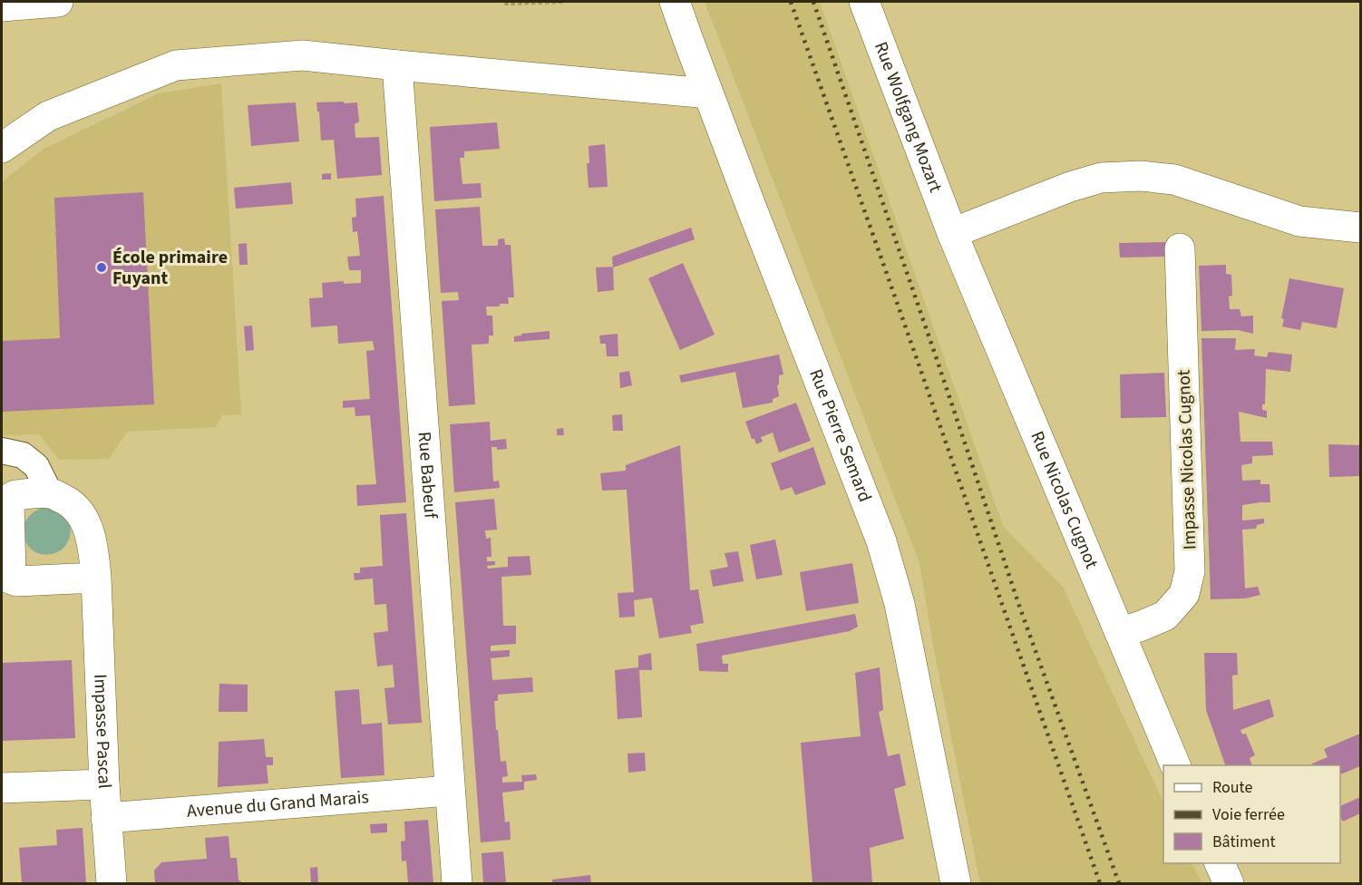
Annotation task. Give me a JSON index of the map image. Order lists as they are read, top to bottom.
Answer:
{
  "streets": {
    "street": [
      "Rue Wolfgang Mozart",
      "Rue Pierre Semard",
      "Impasse Nicolas Cugnot",
      "Rue Babeuf",
      "Rue Nicolas Cugnot",
      "Impasse Pascal",
      "Avenue du Grand Marais"
    ]
  },
  "crossings": [
    ["Rue Wolfgang Mozart", "Rue Nicolas Cugnot"],
    ["Impasse Nicolas Cugnot", "Rue Nicolas Cugnot"],
    ["Rue Babeuf", "Avenue du Grand Marais"],
    ["Impasse Pascal", "Avenue du Grand Marais"]
  ],
  "places": ["École primaire Fuyant"],
  "legend": ["Route", "Voie ferrée", "Bâtiment"]
}
